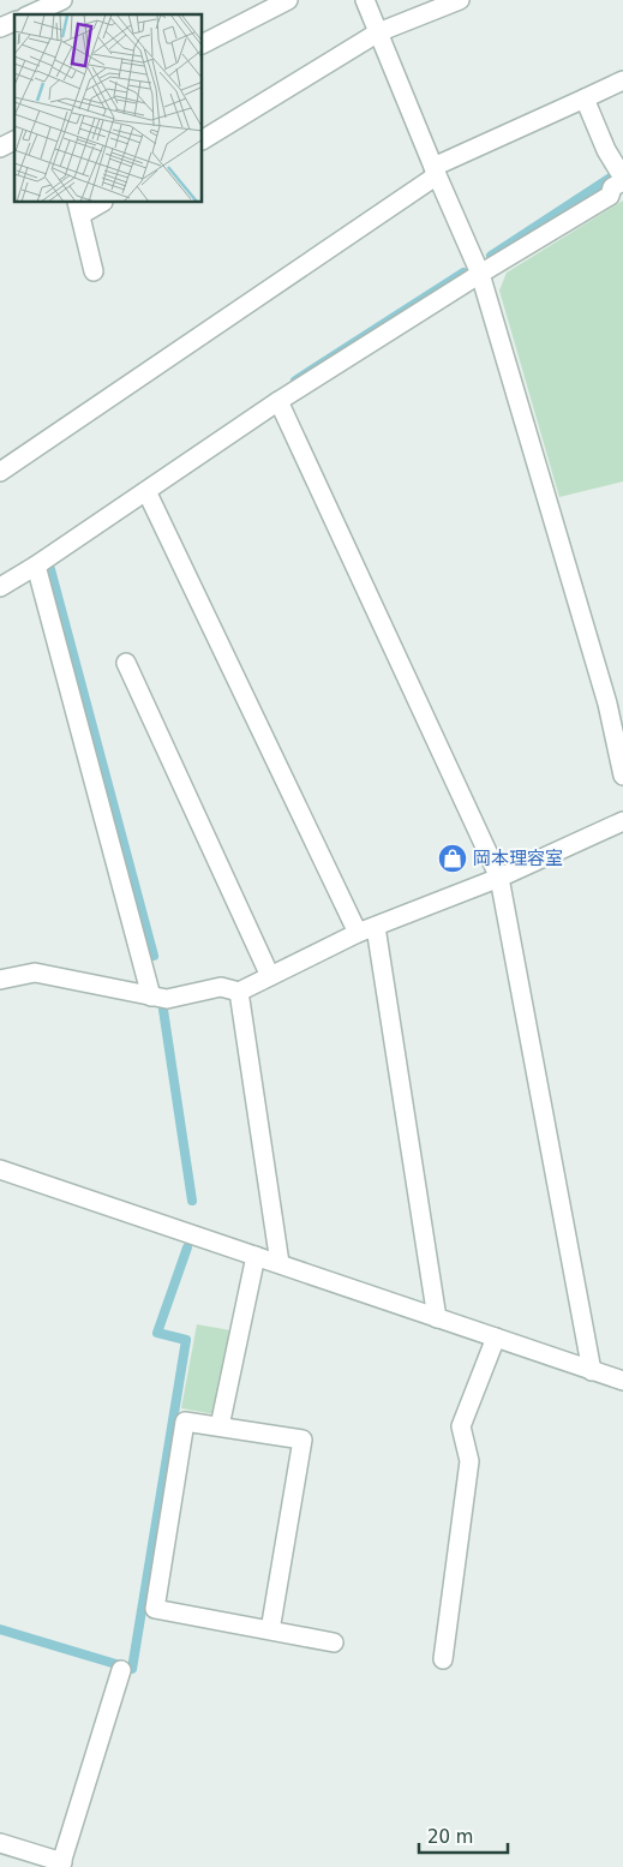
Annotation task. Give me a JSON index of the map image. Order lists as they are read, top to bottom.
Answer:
{
  "places": {
    "shop": ["岡本理容室"]
  },
  "scale_bar": "20 m"
}
